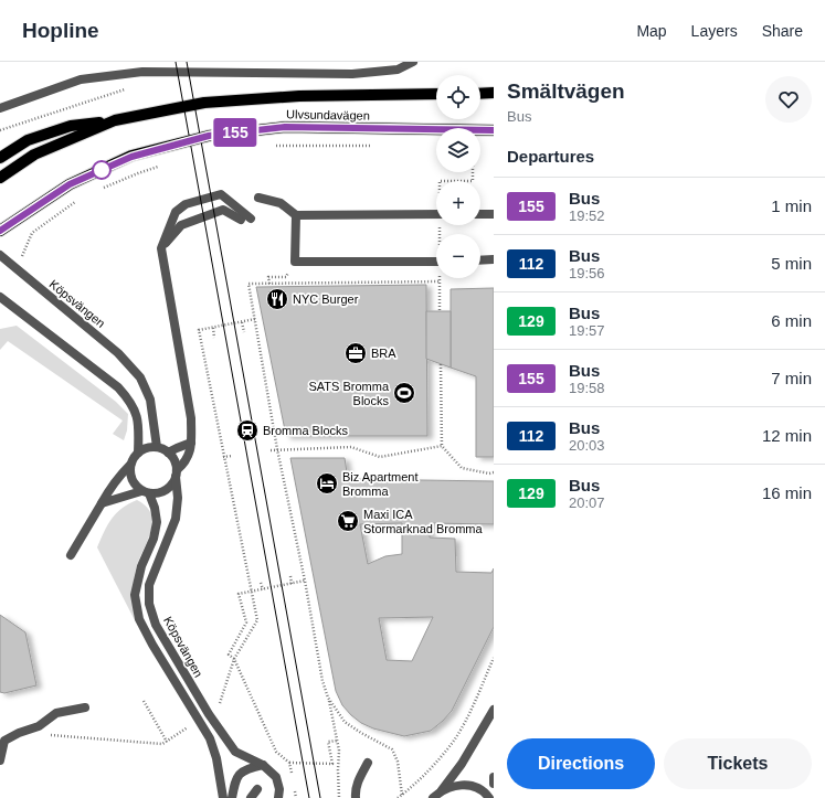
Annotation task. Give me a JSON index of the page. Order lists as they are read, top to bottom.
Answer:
{
  "streets": {
    "main road": ["Ulvsundavägen"],
    "street": ["Köpsvängen"]
  },
  "places": {
    "restaurant": ["NYC Burger"],
    "office": ["BRA"],
    "sports": ["SATS Bromma Blocks"],
    "station": ["Bromma Blocks"],
    "hotel": ["Biz Apartment Bromma"],
    "supermarket": ["Maxi ICA Stormarknad Bromma"]
  },
  "lines": ["bus line 155"],
  "page": {
    "header": "Hopline",
    "nav": ["Map", "Layers", "Share"],
    "on_map": "155",
    "heading": [
      ["Smältvägen", "Bus"],
      "Departures"
    ],
    "map_buttons": ["+", "−"],
    "list": [
      {
        "mark": "155",
        "name": "Bus",
        "note": "19:52",
        "value": "1 min"
      },
      {
        "mark": "112",
        "name": "Bus",
        "note": "19:56",
        "value": "5 min"
      },
      {
        "mark": "129",
        "name": "Bus",
        "note": "19:57",
        "value": "6 min"
      },
      {
        "mark": "155",
        "name": "Bus",
        "note": "19:58",
        "value": "7 min"
      },
      {
        "mark": "112",
        "name": "Bus",
        "note": "20:03",
        "value": "12 min"
      },
      {
        "mark": "129",
        "name": "Bus",
        "note": "20:07",
        "value": "16 min"
      }
    ],
    "buttons": ["Directions", "Tickets"]
  }
}
